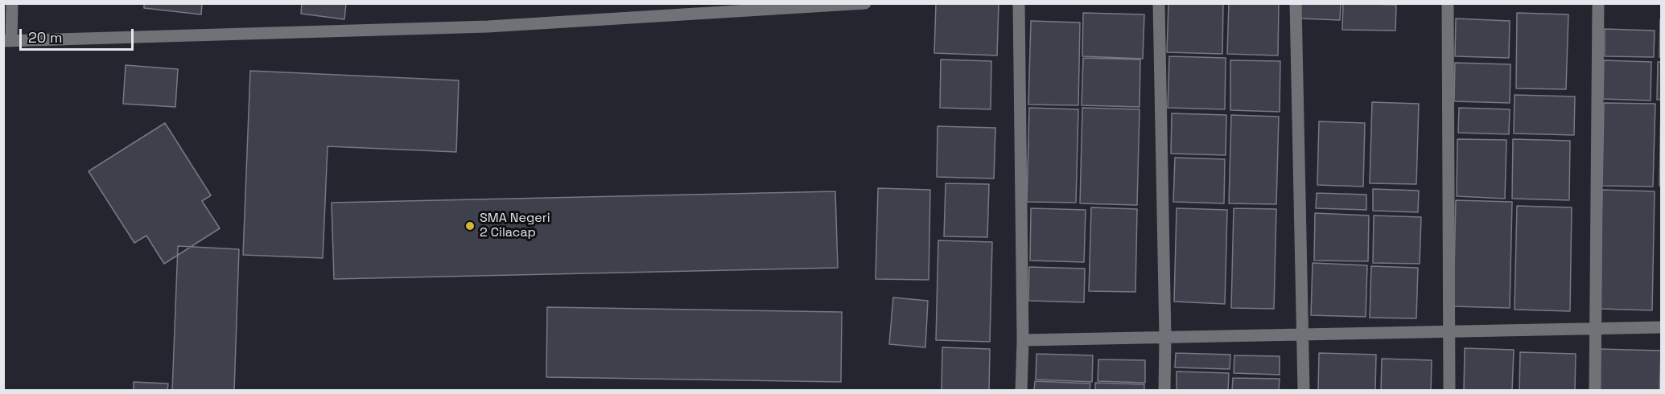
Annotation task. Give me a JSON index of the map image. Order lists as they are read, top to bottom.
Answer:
{
  "places": ["SMA Negeri 2 Cilacap"],
  "scale_bar": "20 m"
}
